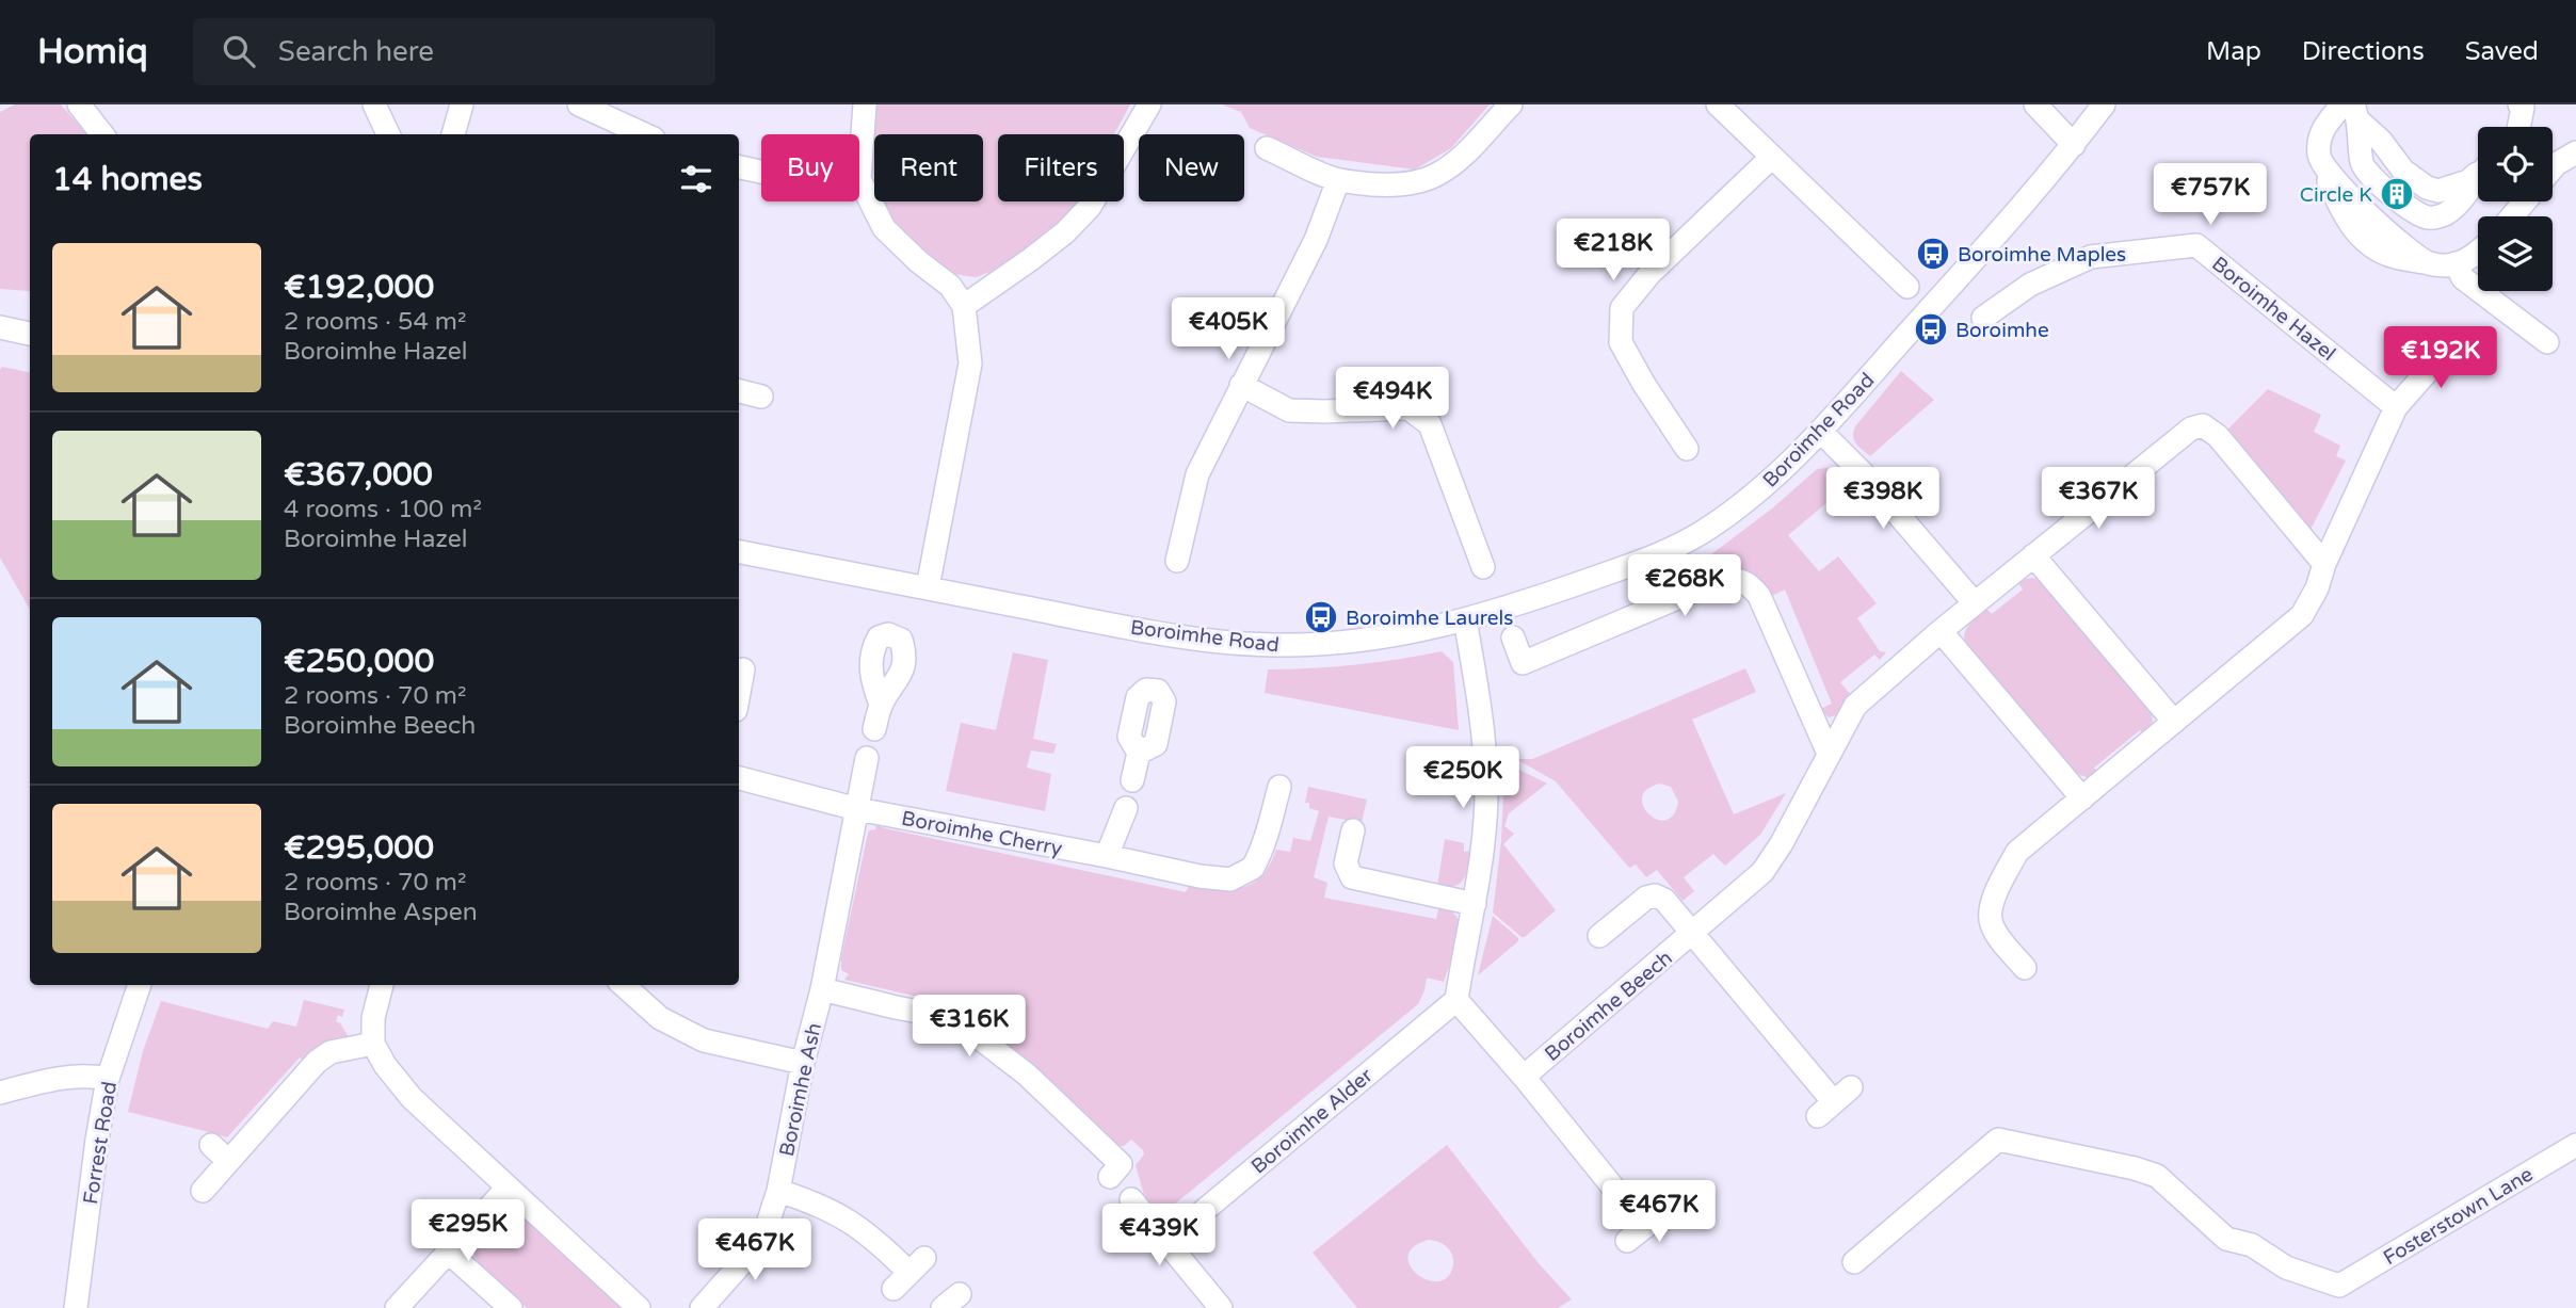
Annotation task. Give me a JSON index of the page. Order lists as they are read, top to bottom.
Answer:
{
  "streets": {
    "street": [
      "Boroimhe Hazel",
      "Boroimhe Road",
      "Boroimhe Cherry",
      "Boroimhe Beech",
      "Boroimhe Ash",
      "Boroimhe Alder",
      "Forrest Road",
      "Fosterstown Lane"
    ]
  },
  "crossings": [
    ["Boroimhe Cherry", "Boroimhe Ash"]
  ],
  "places": {
    "building": ["Circle K"],
    "bus stop": ["Boroimhe Maples", "Boroimhe", "Boroimhe Laurels"]
  },
  "page": {
    "header": "Homiq",
    "search": "Search here",
    "nav": ["Map", "Directions", "Saved"],
    "chip": [
      "Buy",
      "Rent",
      "Filters",
      "New"
    ],
    "heading": "14 homes",
    "price": [
      "€757K",
      "€218K",
      "€405K",
      "€192K",
      "€494K",
      "€398K",
      "€367K",
      "€268K",
      "€250K",
      "€316K",
      "€467K",
      "€295K",
      "€439K",
      "€467K"
    ],
    "list": [
      {
        "name": "€192,000",
        "note": "2 rooms · 54 m² · Boroimhe Hazel"
      },
      {
        "name": "€367,000",
        "note": "4 rooms · 100 m² · Boroimhe Hazel"
      },
      {
        "name": "€250,000",
        "note": "2 rooms · 70 m² · Boroimhe Beech"
      },
      {
        "name": "€295,000",
        "note": "2 rooms · 70 m² · Boroimhe Aspen"
      }
    ]
  }
}
